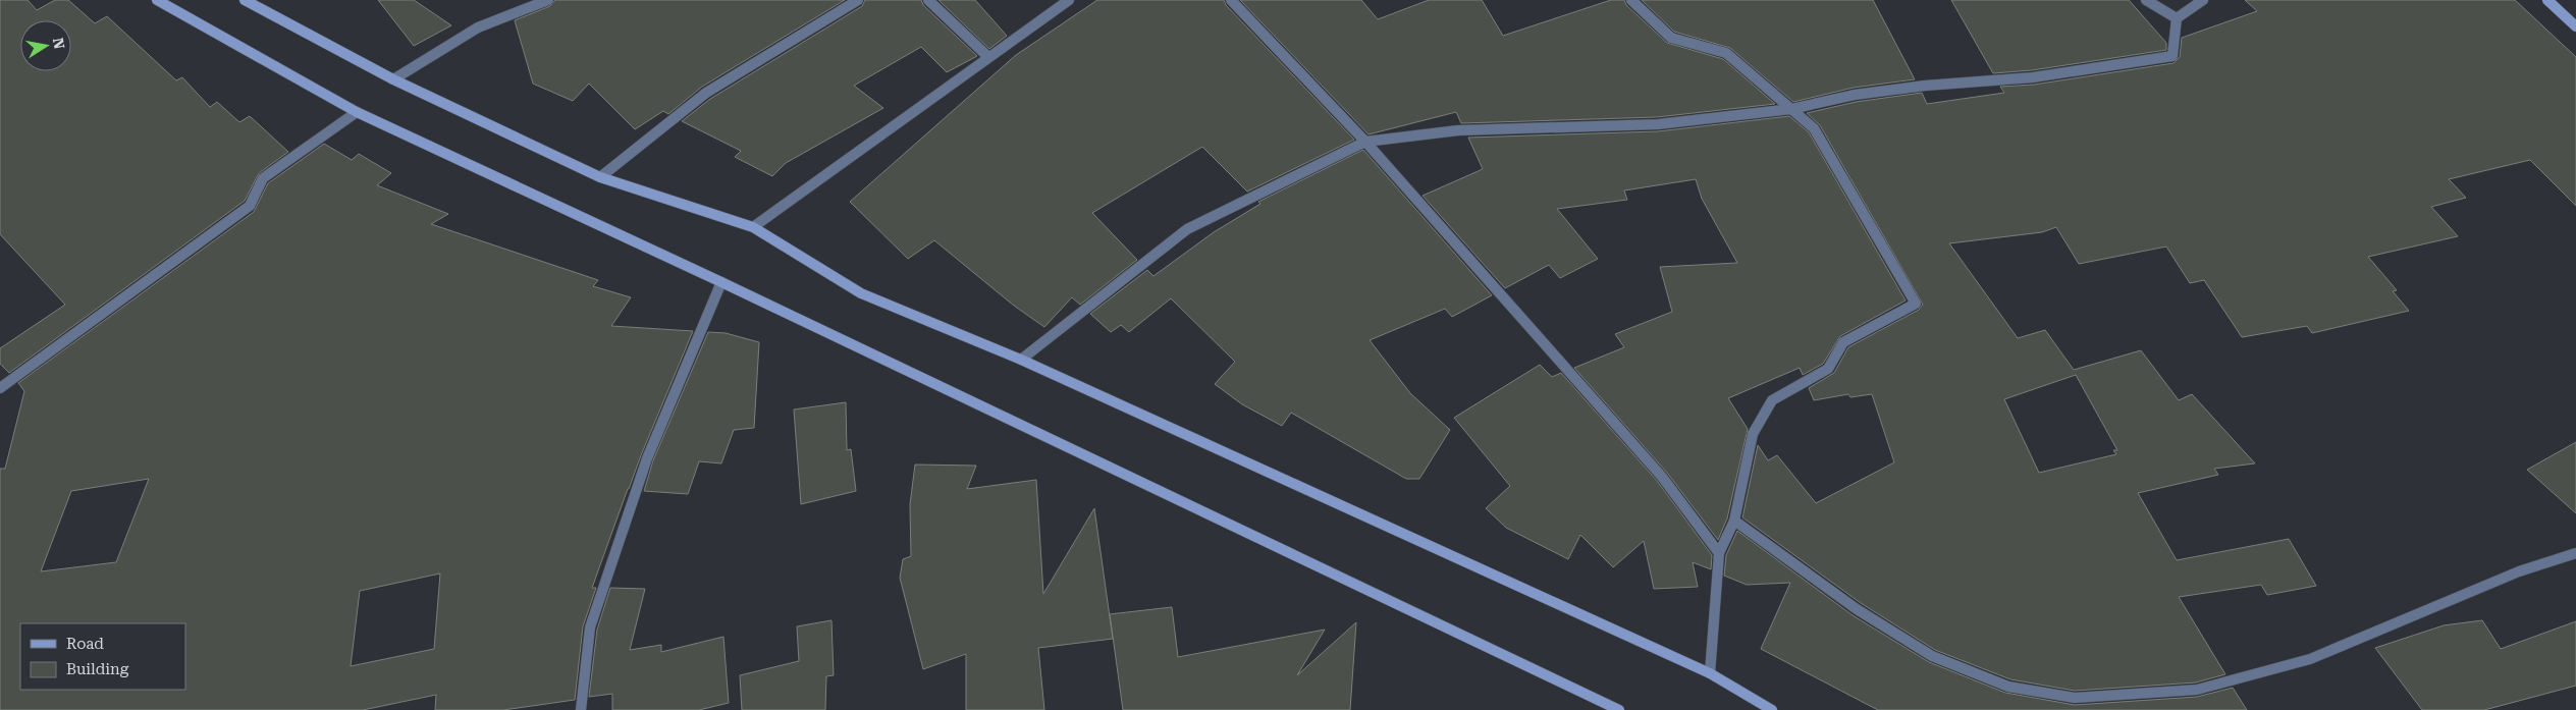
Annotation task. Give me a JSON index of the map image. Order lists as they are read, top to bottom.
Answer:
{
  "legend": ["Road", "Building"],
  "north": "right"
}
